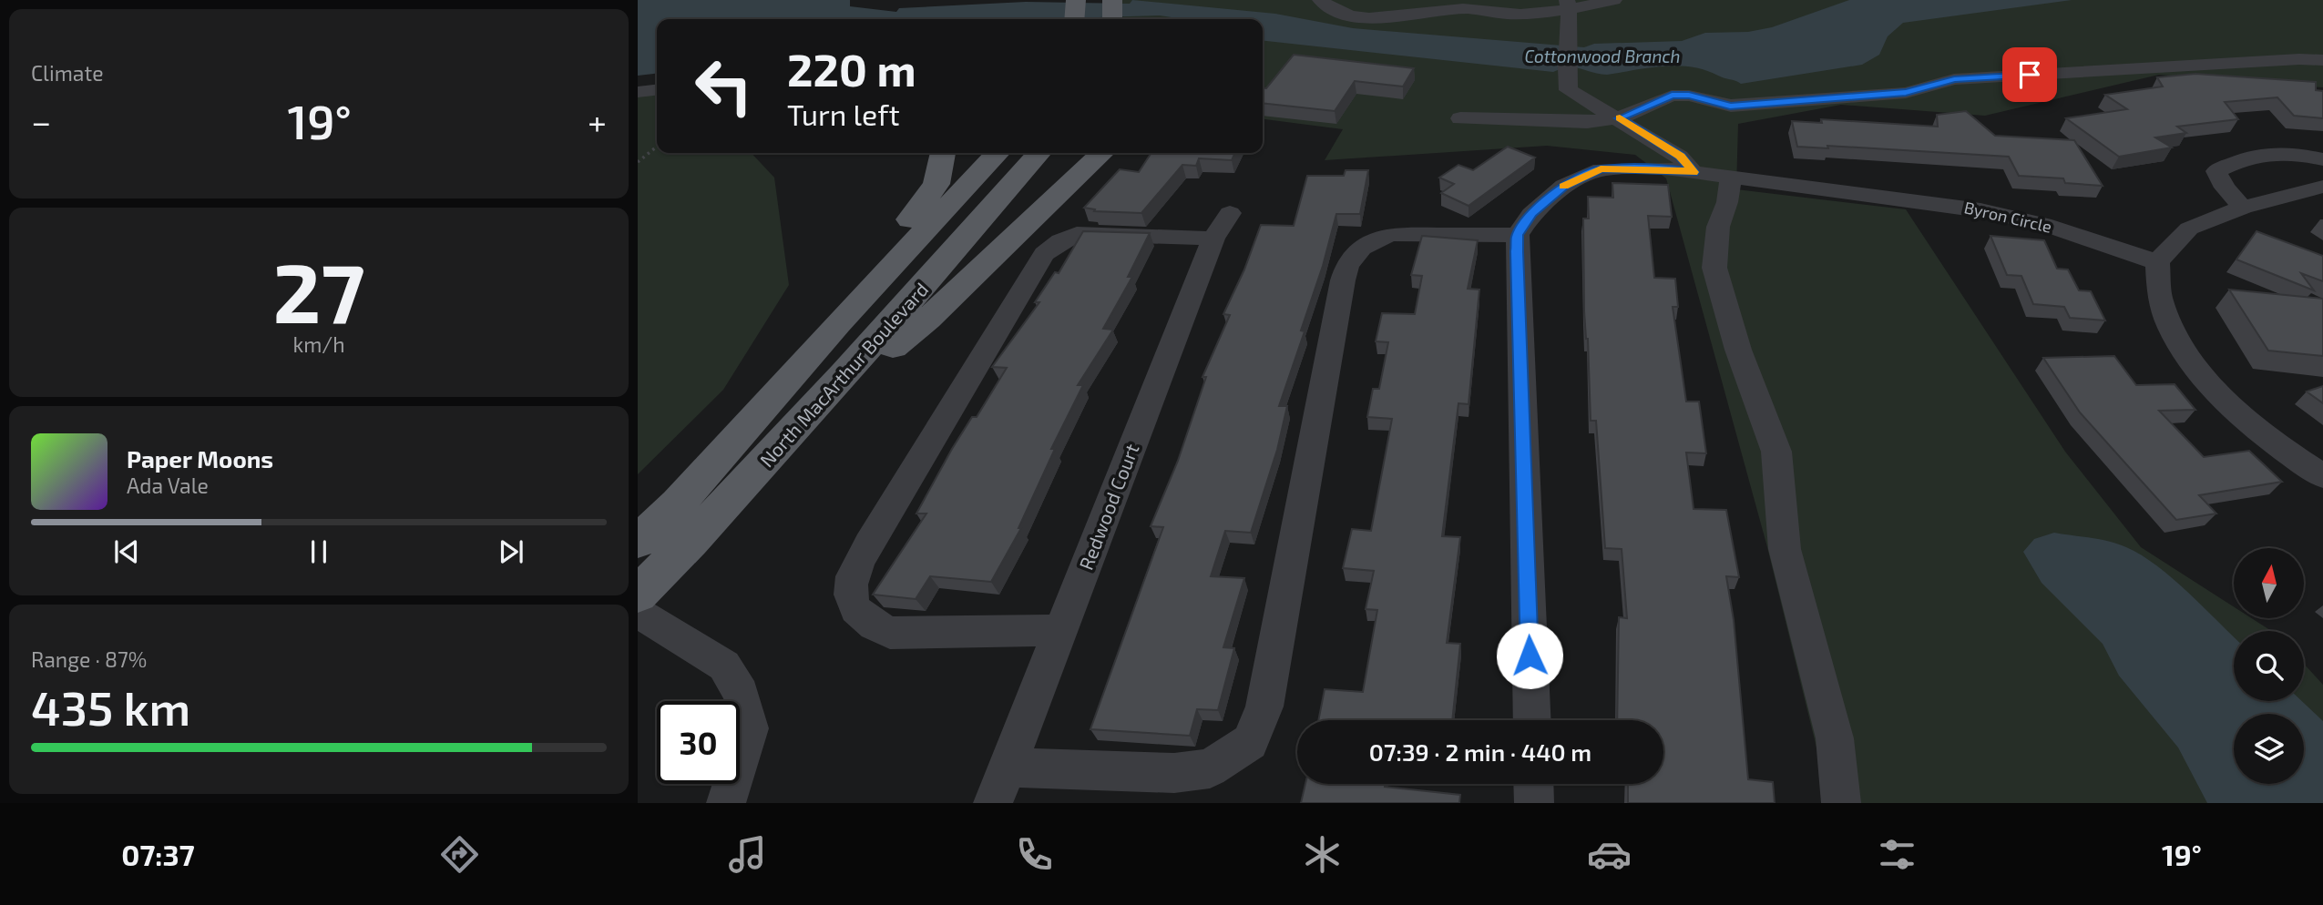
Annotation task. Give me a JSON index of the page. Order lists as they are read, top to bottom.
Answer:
{
  "streets": {
    "main road": ["North MacArthur Boulevard"],
    "street": ["Byron Circle", "Redwood Court"]
  },
  "water": ["Cottonwood Branch"],
  "north": "top",
  "page": {
    "tile": [
      "Climate",
      ["27", "km/h"],
      ["Range · 87%", "435 km"]
    ],
    "turn": ["220 m", "Turn left"],
    "heat": ["−", "19°", "+"],
    "song": ["Paper Moons", "Ada Vale"],
    "limit": "30",
    "trip": "07:39 · 2 min · 440 m",
    "tabs": ["07:37", "19°"]
  }
}
